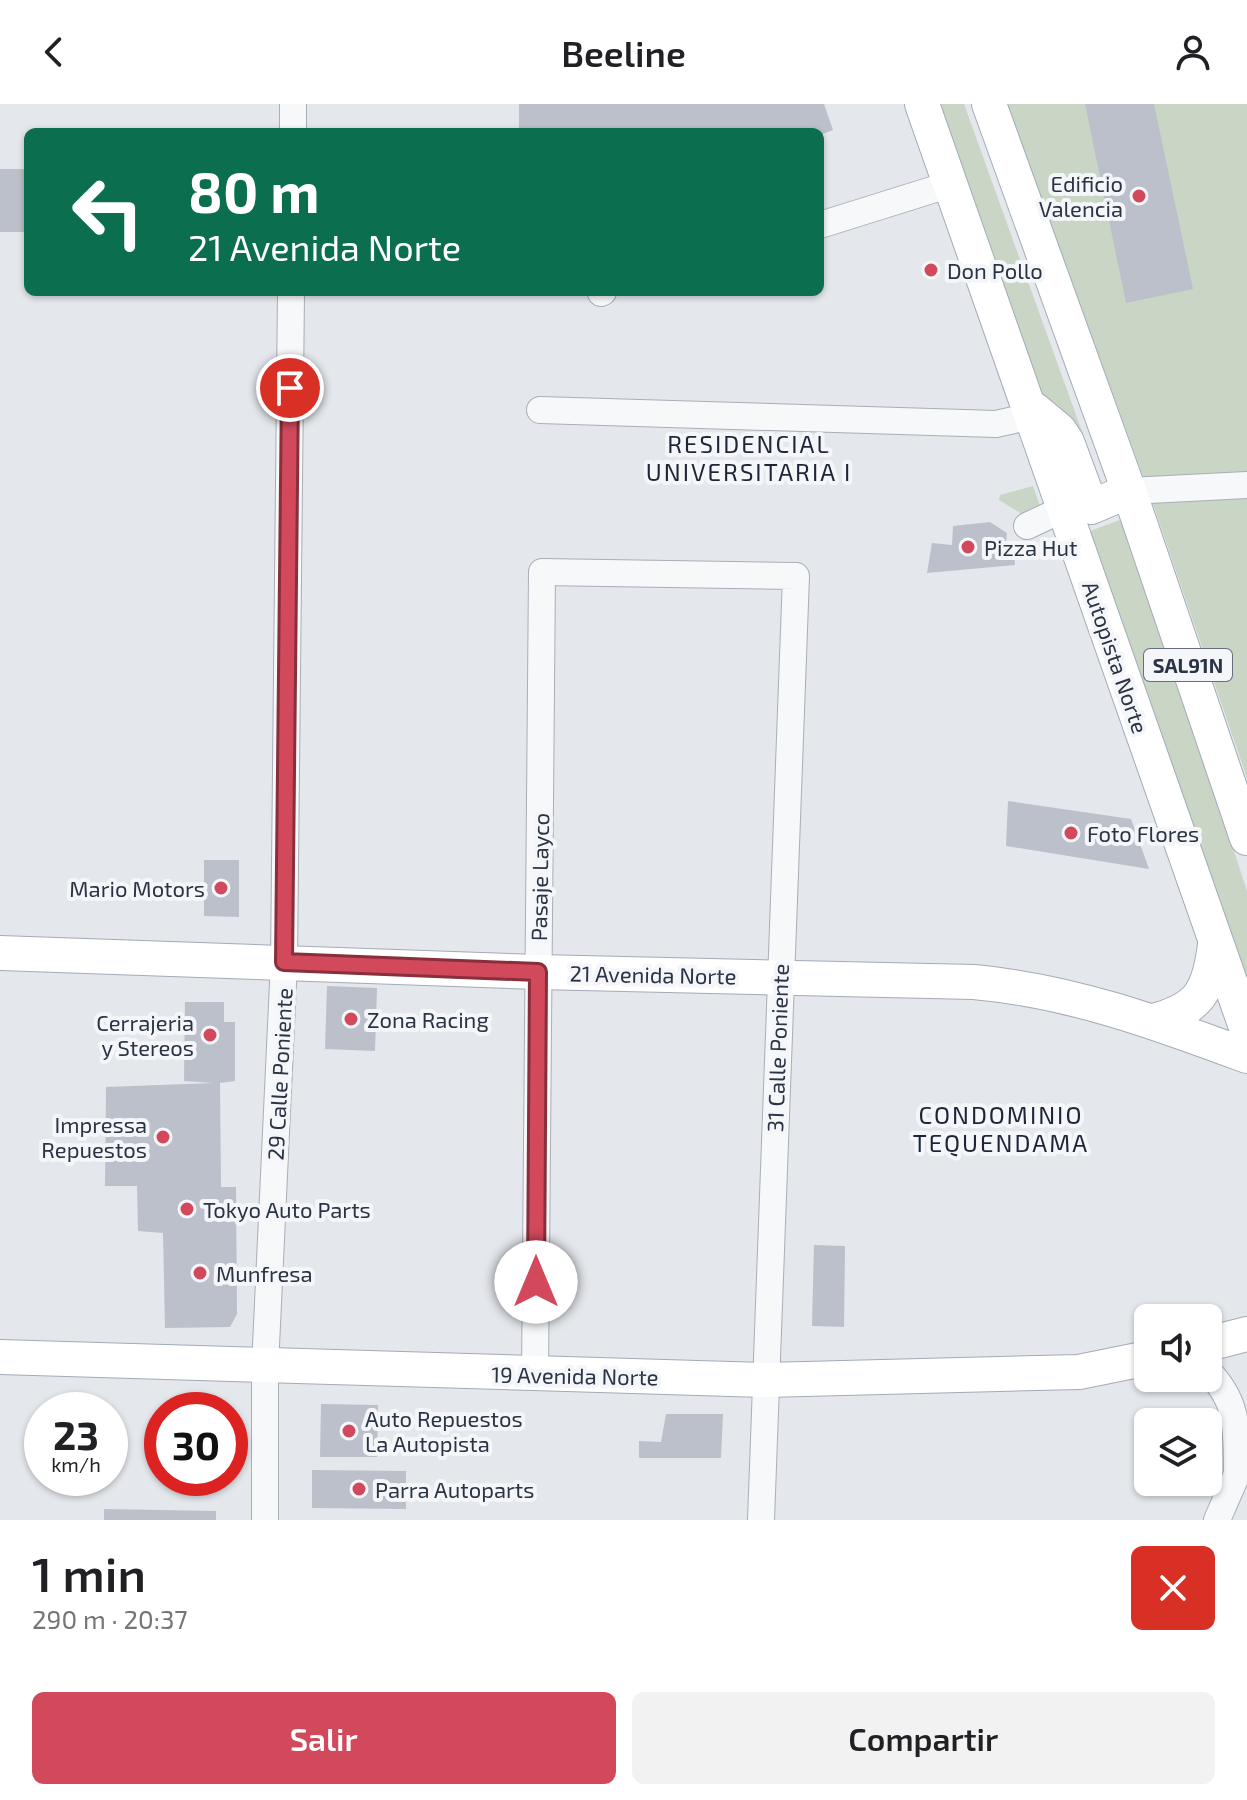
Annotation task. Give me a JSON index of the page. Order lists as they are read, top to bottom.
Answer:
{
  "streets": {
    "main road": [
      "Autopista Norte",
      "SAL91N",
      "21 Avenida Norte",
      "19 Avenida Norte"
    ],
    "street": ["Pasaje Layco", "31 Calle Poniente", "29 Calle Poniente"]
  },
  "crossings": [
    ["Pasaje Layco", "21 Avenida Norte"],
    ["Pasaje Layco", "31 Calle Poniente"],
    ["Pasaje Layco", "19 Avenida Norte"],
    ["21 Avenida Norte", "31 Calle Poniente"],
    ["21 Avenida Norte", "29 Calle Poniente"],
    ["31 Calle Poniente", "19 Avenida Norte"],
    ["29 Calle Poniente", "19 Avenida Norte"]
  ],
  "districts": ["RESIDENCIAL UNIVERSITARIA I", "CONDOMINIO TEQUENDAMA"],
  "places": [
    "Edificio Valencia",
    "Don Pollo",
    "Pizza Hut",
    "Foto Flores",
    "Mario Motors",
    "Zona Racing",
    "Cerrajeria y Stereos",
    "Impressa Repuestos",
    "Tokyo Auto Parts",
    "Munfresa",
    "Auto Repuestos La Autopista",
    "Parra Autoparts"
  ],
  "page": {
    "header": "Beeline",
    "turn": ["80 m", "21 Avenida Norte"],
    "speed": "23 km/h",
    "limit": "30",
    "heading": ["1 min", "290 m · 20:37"],
    "buttons": ["Salir", "Compartir"]
  }
}
